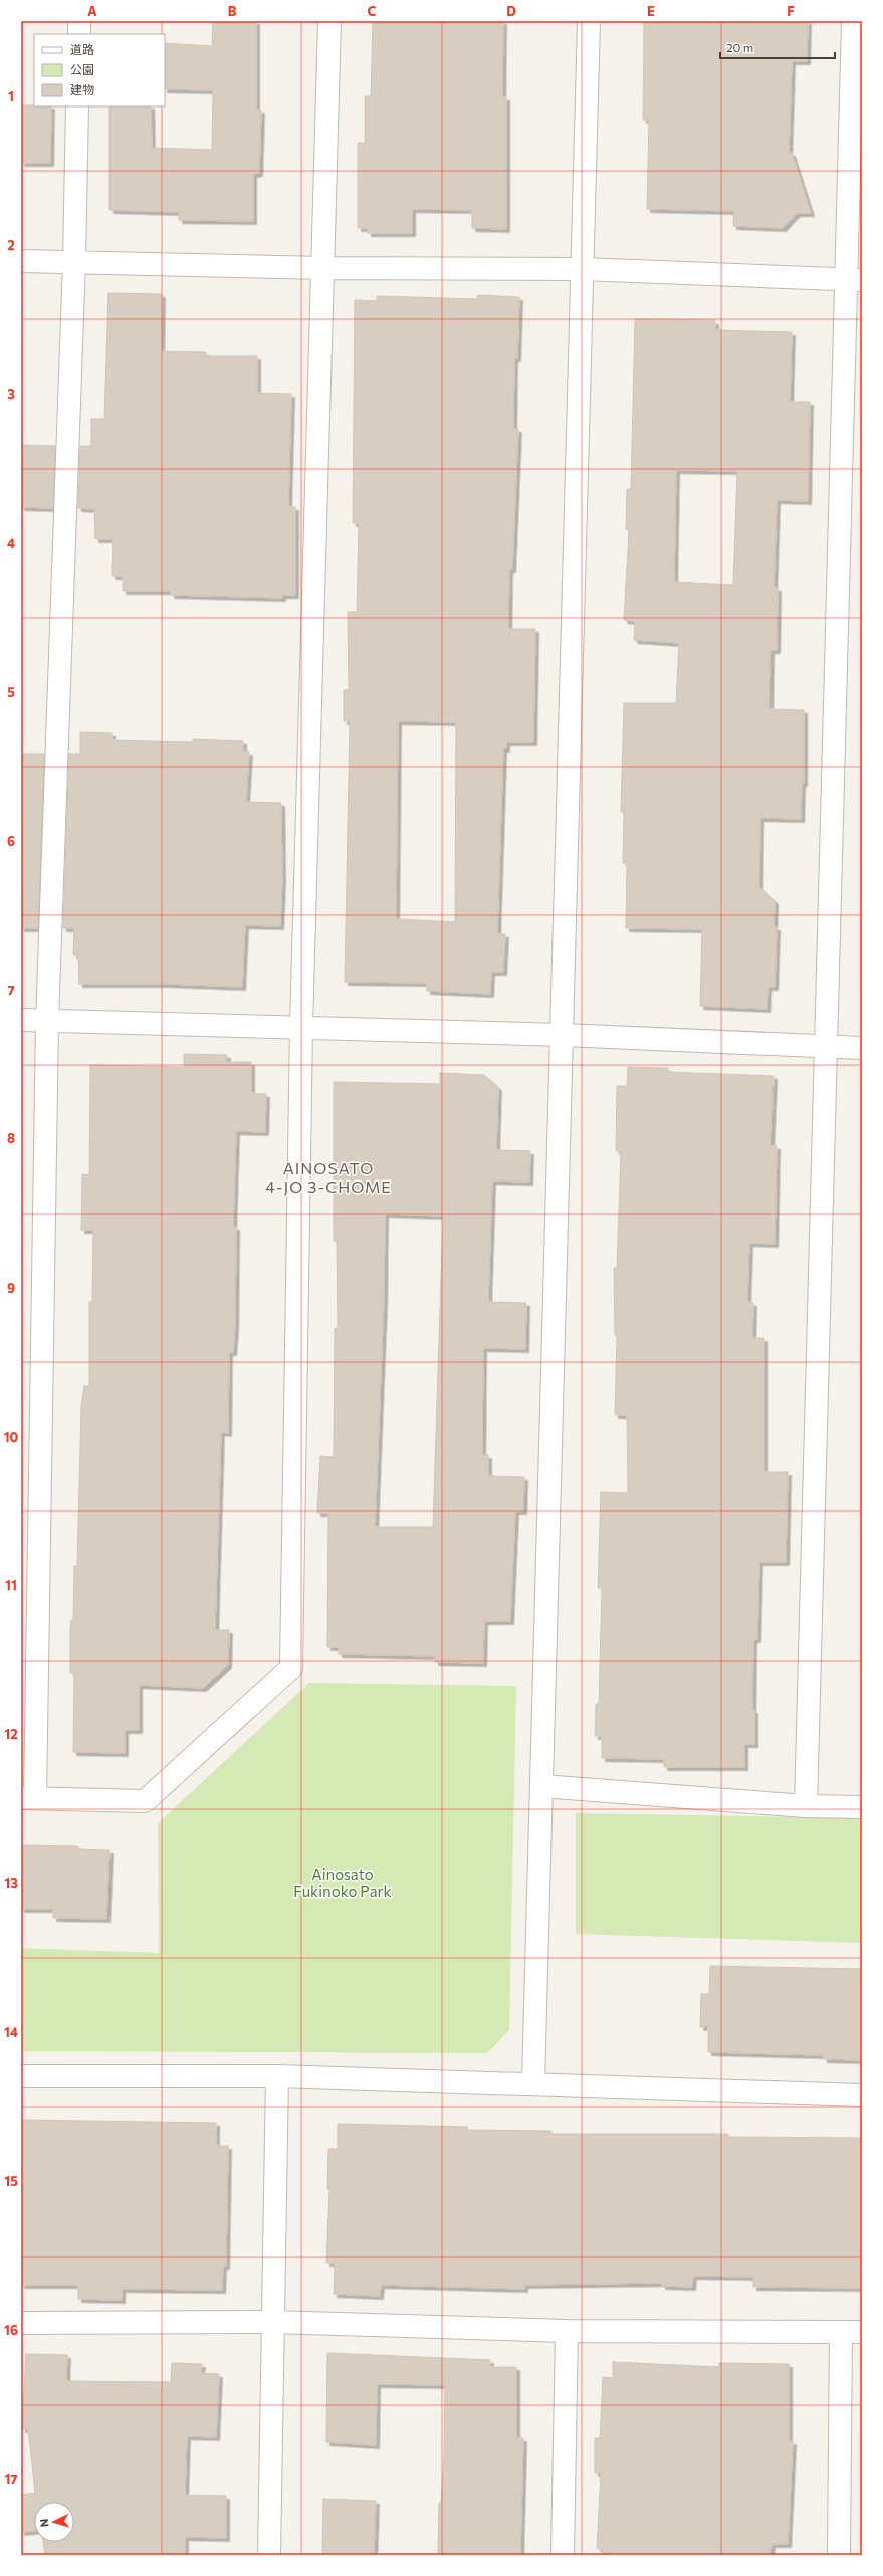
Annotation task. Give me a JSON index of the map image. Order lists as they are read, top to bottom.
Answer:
{
  "districts": ["AINOSATO 4-JO 3-CHOME"],
  "parks": ["Ainosato Fukinoko Park"],
  "legend": ["道路", "公園", "建物"],
  "scale_bar": "20 m",
  "north": "left",
  "grid": {
    "columns": [
      "A",
      "B",
      "C",
      "D",
      "E",
      "F"
    ],
    "rows": [
      "1",
      "2",
      "3",
      "4",
      "5",
      "6",
      "7",
      "8",
      "9",
      "10",
      "11",
      "12",
      "13",
      "14",
      "15",
      "16",
      "17"
    ]
  }
}
